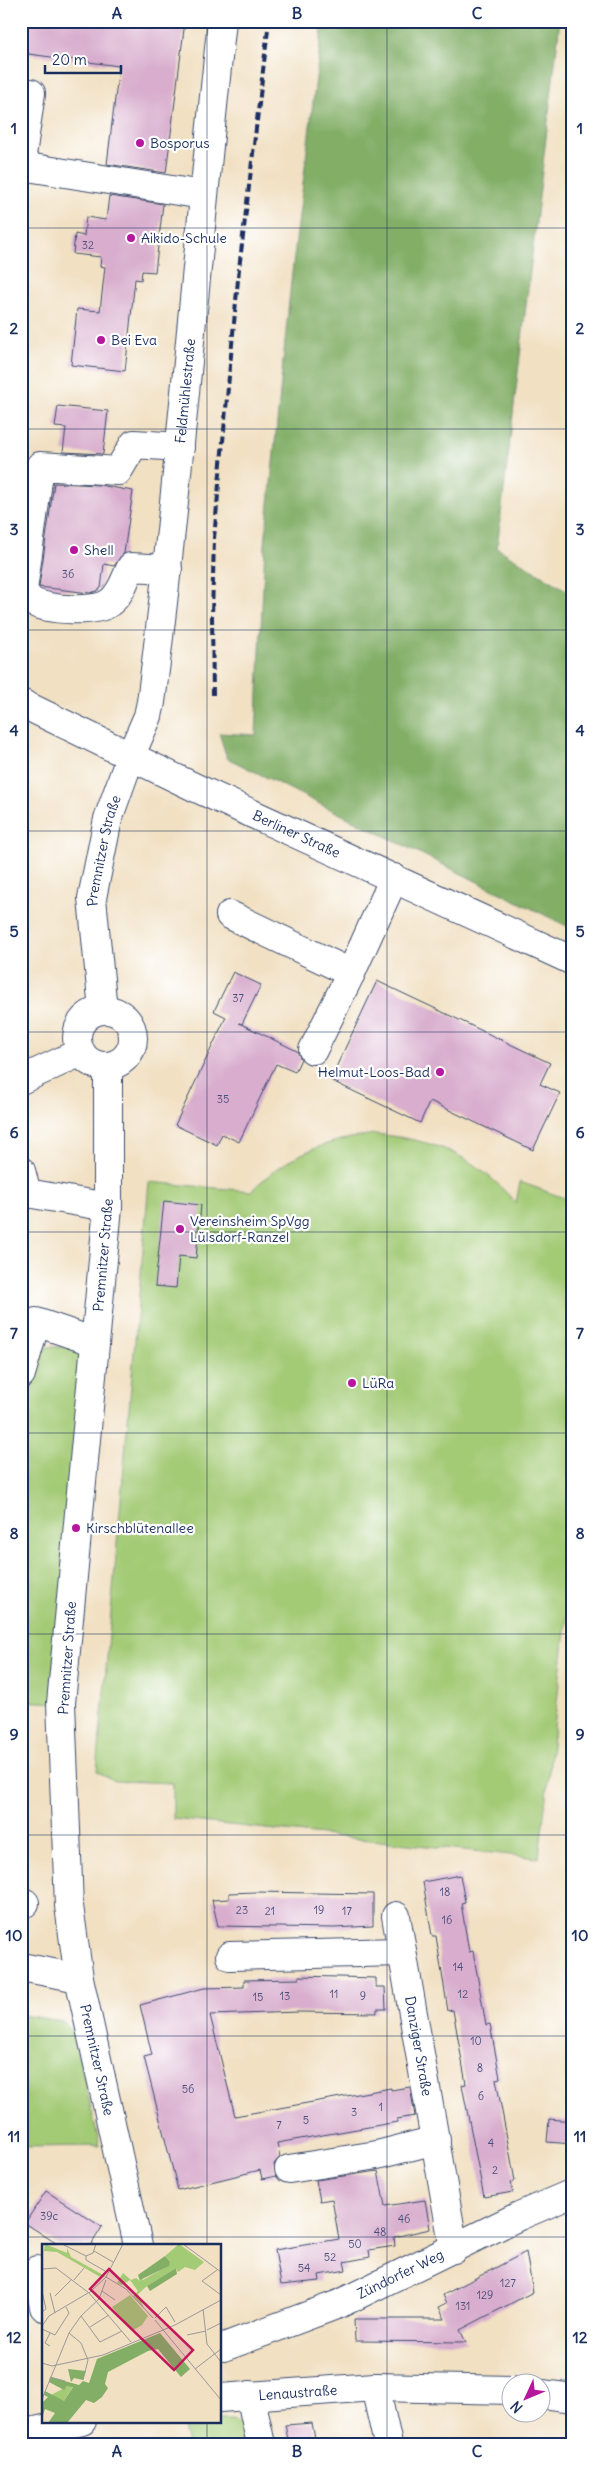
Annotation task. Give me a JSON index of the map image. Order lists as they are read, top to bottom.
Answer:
{
  "streets": {
    "street": [
      "Feldmühlestraße",
      "Berliner Straße",
      "Premnitzer Straße",
      "Danziger Straße",
      "Zündorfer Weg",
      "Lenaustraße"
    ]
  },
  "crossings": [
    ["Feldmühlestraße", "Berliner Straße"],
    ["Feldmühlestraße", "Premnitzer Straße"],
    ["Berliner Straße", "Premnitzer Straße"],
    ["Danziger Straße", "Zündorfer Weg"]
  ],
  "places": [
    "Bosporus",
    "Aikido-Schule",
    "Bei Eva",
    "Shell",
    "Helmut-Loos-Bad",
    "Vereinsheim SpVgg Lülsdorf-Ranzel",
    "LüRa",
    "Kirschblütenallee"
  ],
  "house_numbers": [
    "32",
    "36",
    "37",
    "35",
    "18",
    "23",
    "19",
    "21",
    "17",
    "16",
    "14",
    "11",
    "12",
    "13",
    "9",
    "15",
    "10",
    "8",
    "56",
    "6",
    "1",
    "3",
    "5",
    "7",
    "4",
    "2",
    "39c",
    "46",
    "48",
    "50",
    "52",
    "54",
    "127",
    "129",
    "131"
  ],
  "scale_bar": "20 m",
  "north": "bottom left",
  "grid": {
    "columns": ["A", "B", "C"],
    "rows": [
      "1",
      "2",
      "3",
      "4",
      "5",
      "6",
      "7",
      "8",
      "9",
      "10",
      "11",
      "12"
    ]
  }
}
